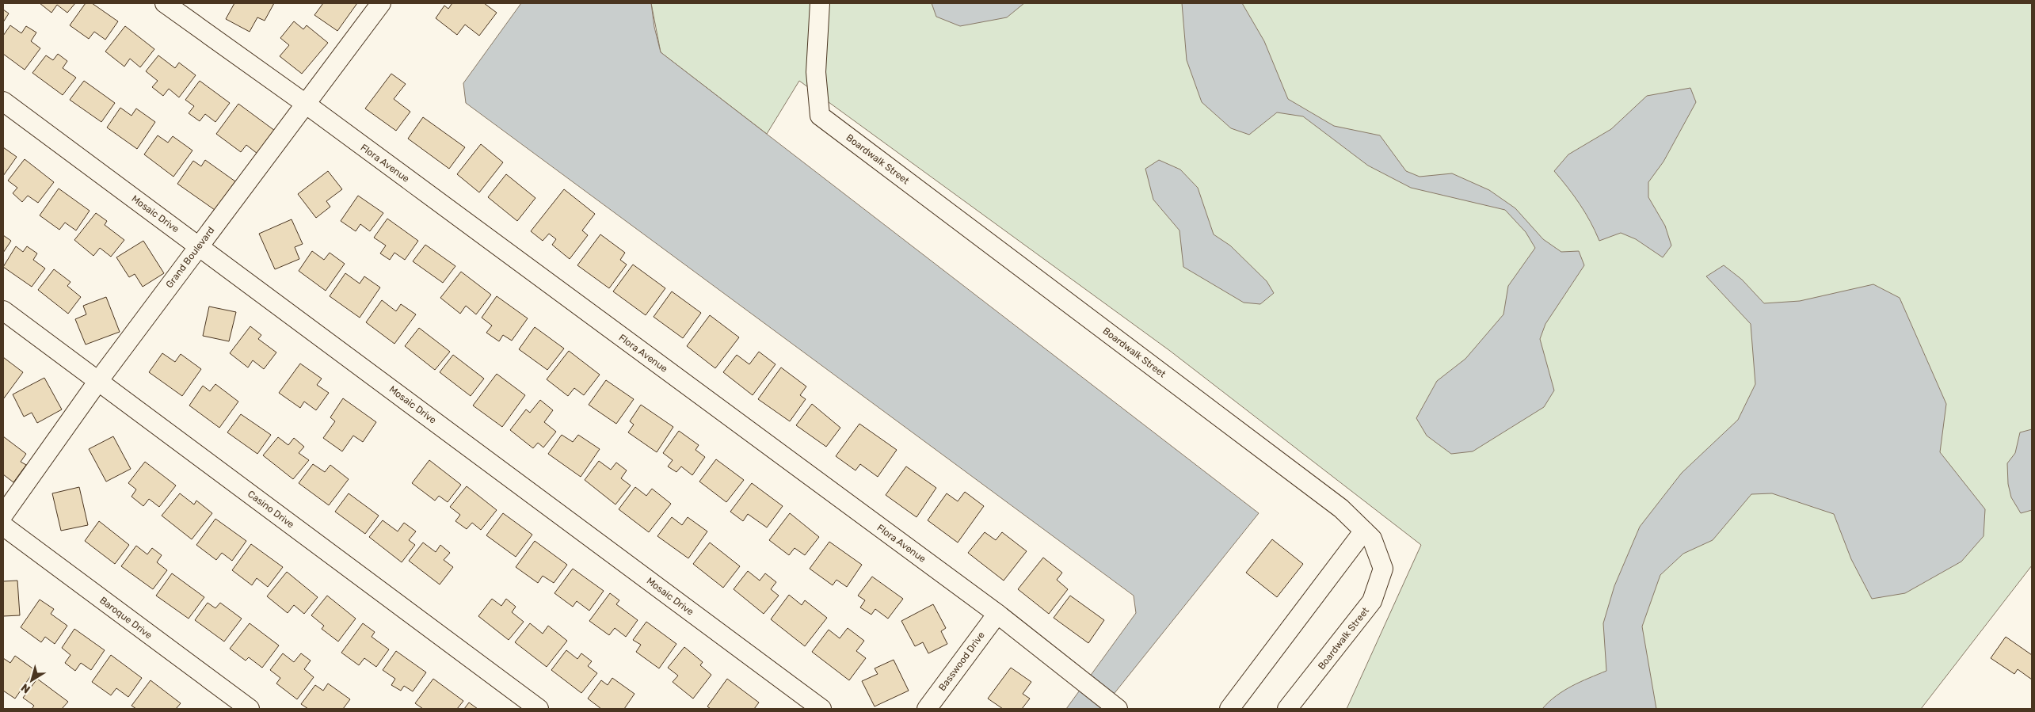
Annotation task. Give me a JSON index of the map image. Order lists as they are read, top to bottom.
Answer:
{
  "streets": {
    "street": [
      "Boardwalk Street",
      "Flora Avenue",
      "Mosaic Drive",
      "Grand Boulevard",
      "Casino Drive",
      "Baroque Drive",
      "Basswood Drive"
    ]
  },
  "crossings": [
    ["Flora Avenue", "Grand Boulevard"],
    ["Flora Avenue", "Basswood Drive"],
    ["Mosaic Drive", "Grand Boulevard"],
    ["Grand Boulevard", "Casino Drive"]
  ],
  "north": "bottom left"
}
